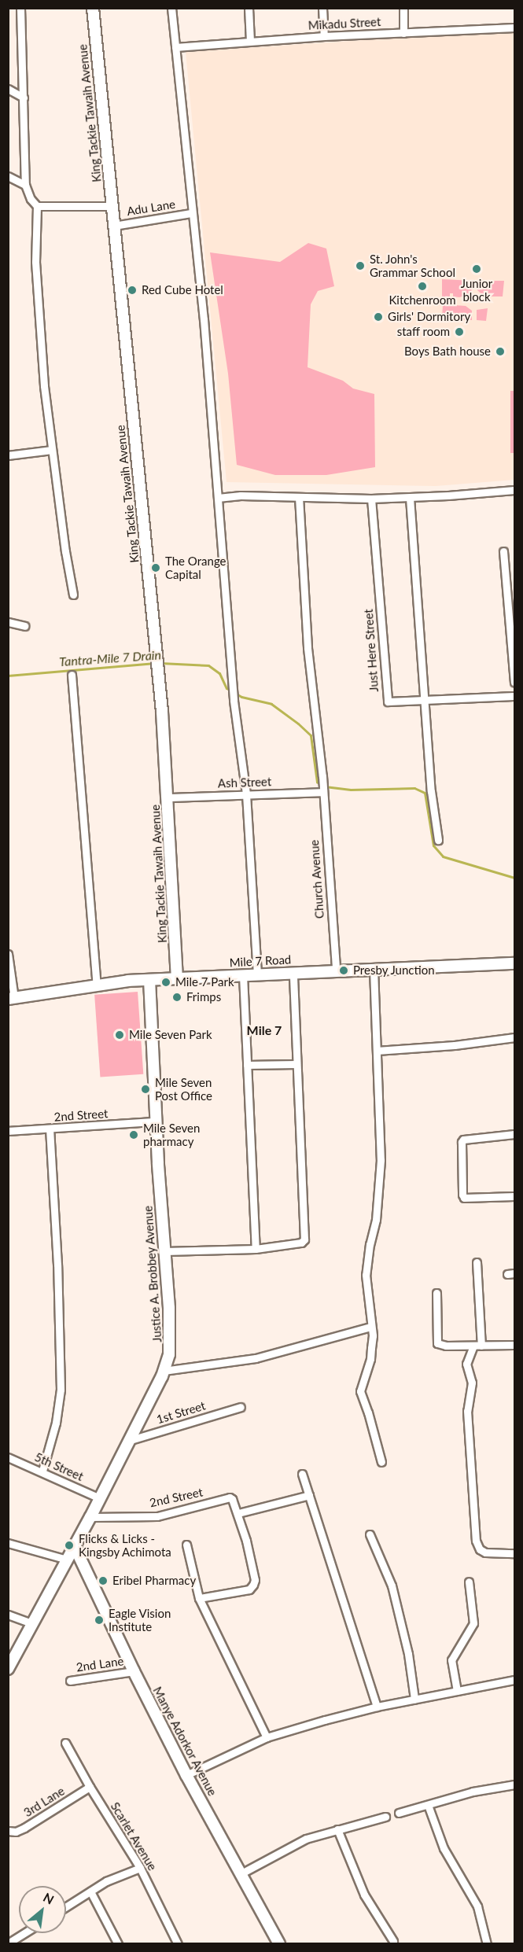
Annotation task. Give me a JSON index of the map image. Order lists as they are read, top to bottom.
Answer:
{
  "streets": {
    "street": [
      "Mikadu Street",
      "King Tackie Tawaih Avenue",
      "Adu Lane",
      "Just Here Street",
      "Ash Street",
      "Church Avenue",
      "Mile 7 Road",
      "2nd Street",
      "Justice A. Brobbey Avenue",
      "1st Street",
      "5th Street",
      "2nd Lane",
      "Manye Adorkor Avenue",
      "3rd Lane",
      "Scarlet Avenue"
    ]
  },
  "crossings": [
    ["King Tackie Tawaih Avenue", "Adu Lane"],
    ["King Tackie Tawaih Avenue", "Ash Street"],
    ["King Tackie Tawaih Avenue", "Mile 7 Road"],
    ["Ash Street", "Church Avenue"],
    ["Church Avenue", "Mile 7 Road"],
    ["Mile 7 Road", "Justice A. Brobbey Avenue"],
    ["2nd Street", "Justice A. Brobbey Avenue"],
    ["Justice A. Brobbey Avenue", "1st Street"],
    ["Justice A. Brobbey Avenue", "5th Street"],
    ["Justice A. Brobbey Avenue", "Manye Adorkor Avenue"],
    ["2nd Lane", "Manye Adorkor Avenue"],
    ["3rd Lane", "Scarlet Avenue"]
  ],
  "districts": ["Mile 7"],
  "water": ["Tantra-Mile 7 Drain"],
  "places": [
    "St. John's Grammar School",
    "Junior block",
    "Kitchenroom",
    "Red Cube Hotel",
    "Girls' Dormitory",
    "staff room",
    "Boys Bath house",
    "The Orange Capital",
    "Presby Junction",
    "Mile 7 Park",
    "Frimps",
    "Mile Seven Park",
    "Mile Seven Post Office",
    "Mile Seven pharmacy",
    "Flicks & Licks - Kingsby Achimota",
    "Eribel Pharmacy",
    "Eagle Vision Institute"
  ],
  "north": "top right"
}
